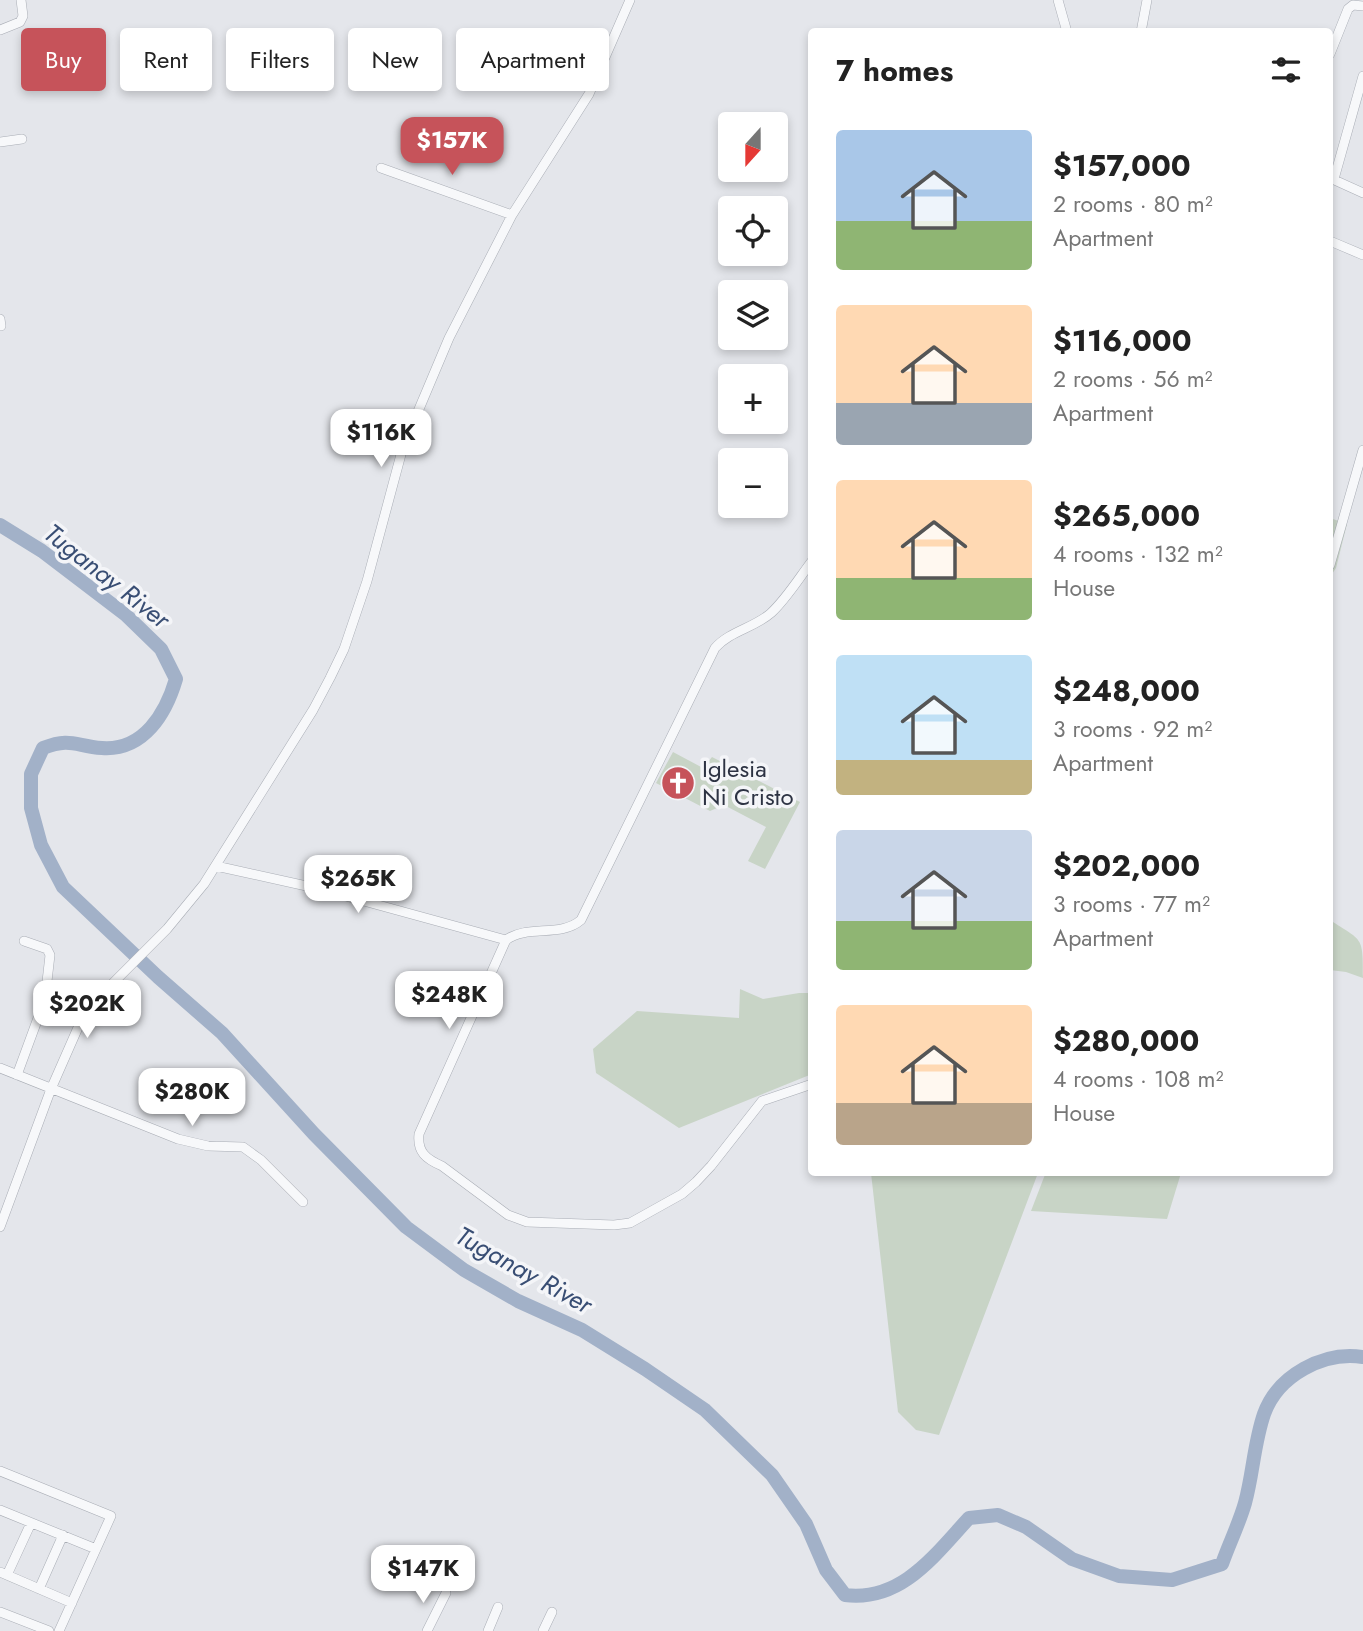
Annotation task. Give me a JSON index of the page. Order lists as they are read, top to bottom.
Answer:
{
  "water": ["Tuganay River"],
  "places": {
    "church": ["Iglesia Ni Cristo"]
  },
  "north": "bottom",
  "page": {
    "chip": [
      "Buy",
      "Rent",
      "Filters",
      "New",
      "Apartment"
    ],
    "heading": "7 homes",
    "map_buttons": ["+", "−"],
    "list": [
      {
        "name": "$157,000",
        "note": "2 rooms · 80 m² · Apartment"
      },
      {
        "name": "$116,000",
        "note": "2 rooms · 56 m² · Apartment"
      },
      {
        "name": "$265,000",
        "note": "4 rooms · 132 m² · House"
      },
      {
        "name": "$248,000",
        "note": "3 rooms · 92 m² · Apartment"
      },
      {
        "name": "$202,000",
        "note": "3 rooms · 77 m² · Apartment"
      },
      {
        "name": "$280,000",
        "note": "4 rooms · 108 m² · House"
      }
    ],
    "price": [
      "$157K",
      "$116K",
      "$265K",
      "$248K",
      "$202K",
      "$280K",
      "$147K"
    ]
  }
}
